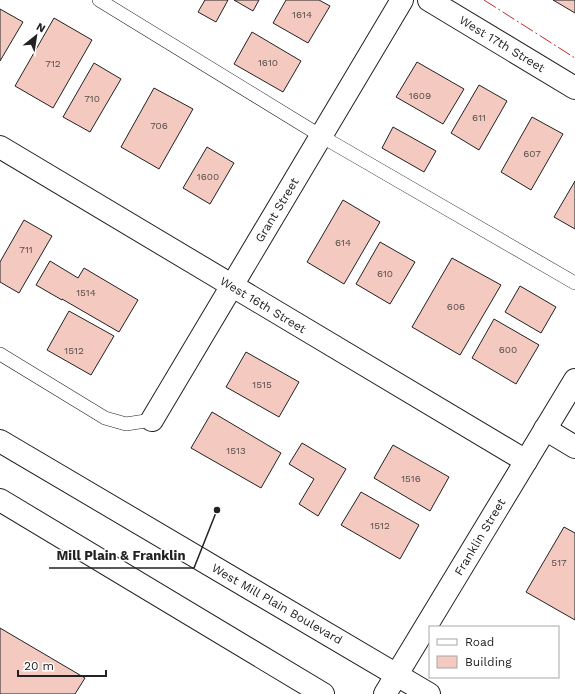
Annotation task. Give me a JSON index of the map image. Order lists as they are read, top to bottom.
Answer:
{
  "streets": {
    "street": [
      "West 17th Street",
      "Grant Street",
      "West 16th Street",
      "Franklin Street",
      "West Mill Plain Boulevard"
    ]
  },
  "crossings": [
    ["Grant Street", "West 16th Street"],
    ["West 16th Street", "Franklin Street"],
    ["Franklin Street", "West Mill Plain Boulevard"]
  ],
  "places": ["Mill Plain & Franklin"],
  "house_numbers": [
    "1614",
    "1610",
    "712",
    "1609",
    "710",
    "611",
    "706",
    "607",
    "1600",
    "614",
    "711",
    "610",
    "1514",
    "606",
    "600",
    "1512",
    "1515",
    "1513",
    "1516",
    "1512",
    "517"
  ],
  "legend": ["Road", "Building"],
  "scale_bar": "20 m",
  "north": "top right"
}
